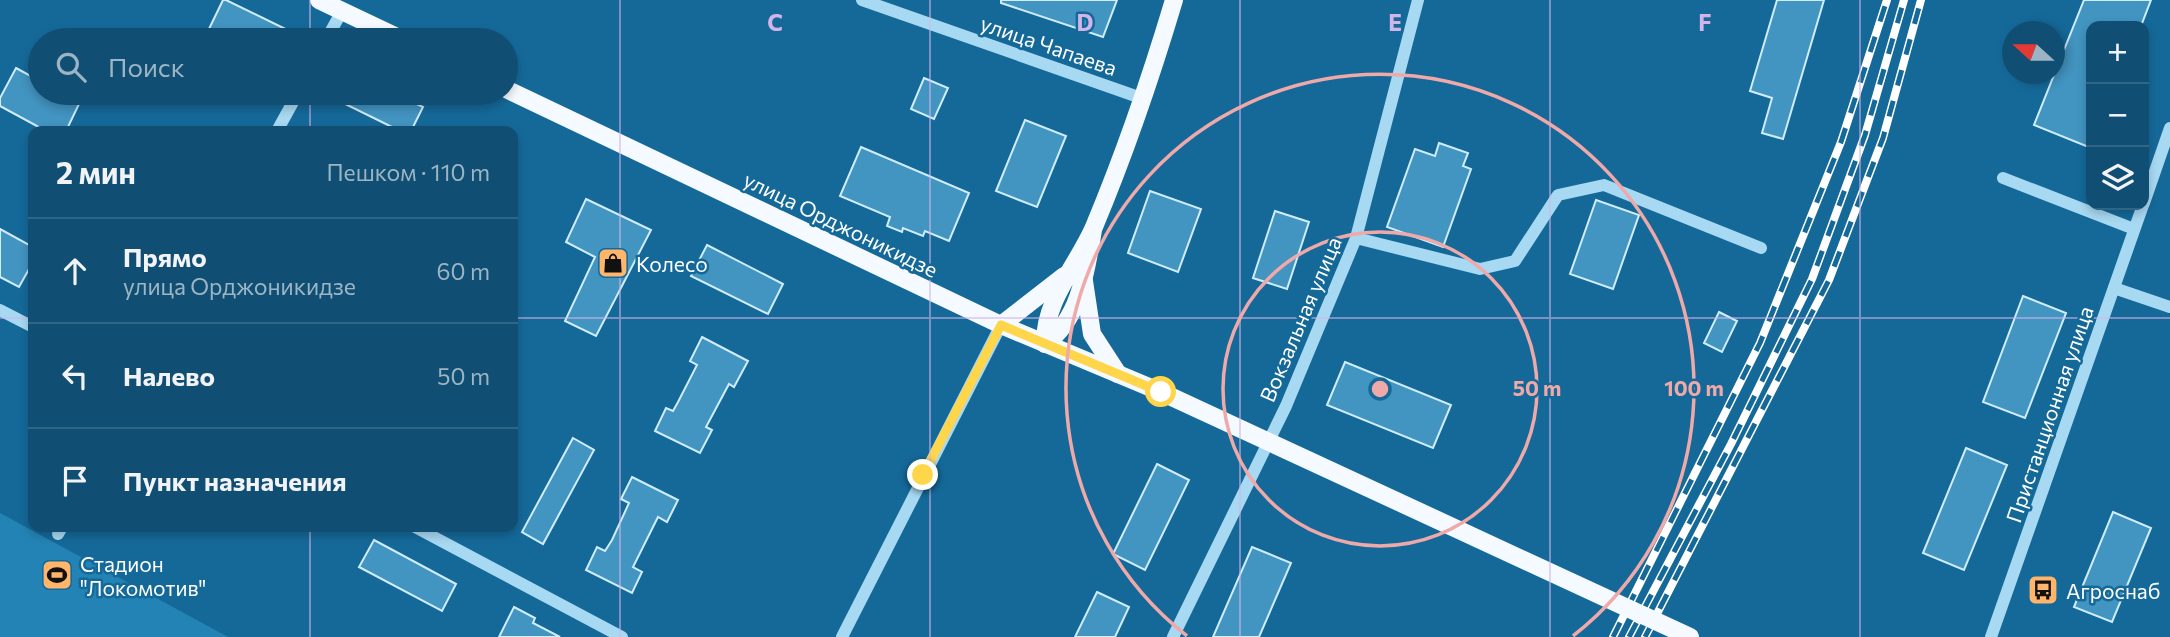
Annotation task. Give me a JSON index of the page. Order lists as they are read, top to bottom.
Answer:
{
  "streets": {
    "main road": ["улица Орджоникидзе"],
    "street": ["улица Чапаева", "Вокзальная улица", "Пристанционная улица"]
  },
  "places": {
    "shop": ["Колесо"],
    "sports": ["Стадион \"Локомотив\""],
    "bus stop": ["Агроснаб"]
  },
  "north": "left",
  "page": {
    "map_buttons": ["+", "−"],
    "search": "Поиск",
    "heading": ["2 мин", "Пешком · 110 m"],
    "list": [
      ["Прямо", "улица Орджоникидзе", "60 m"],
      ["Налево", "50 m"],
      "Пункт назначения"
    ]
  },
  "grid": {
    "columns": [
      "C",
      "D",
      "E",
      "F"
    ]
  },
  "rings": ["50 m", "100 m"]
}
